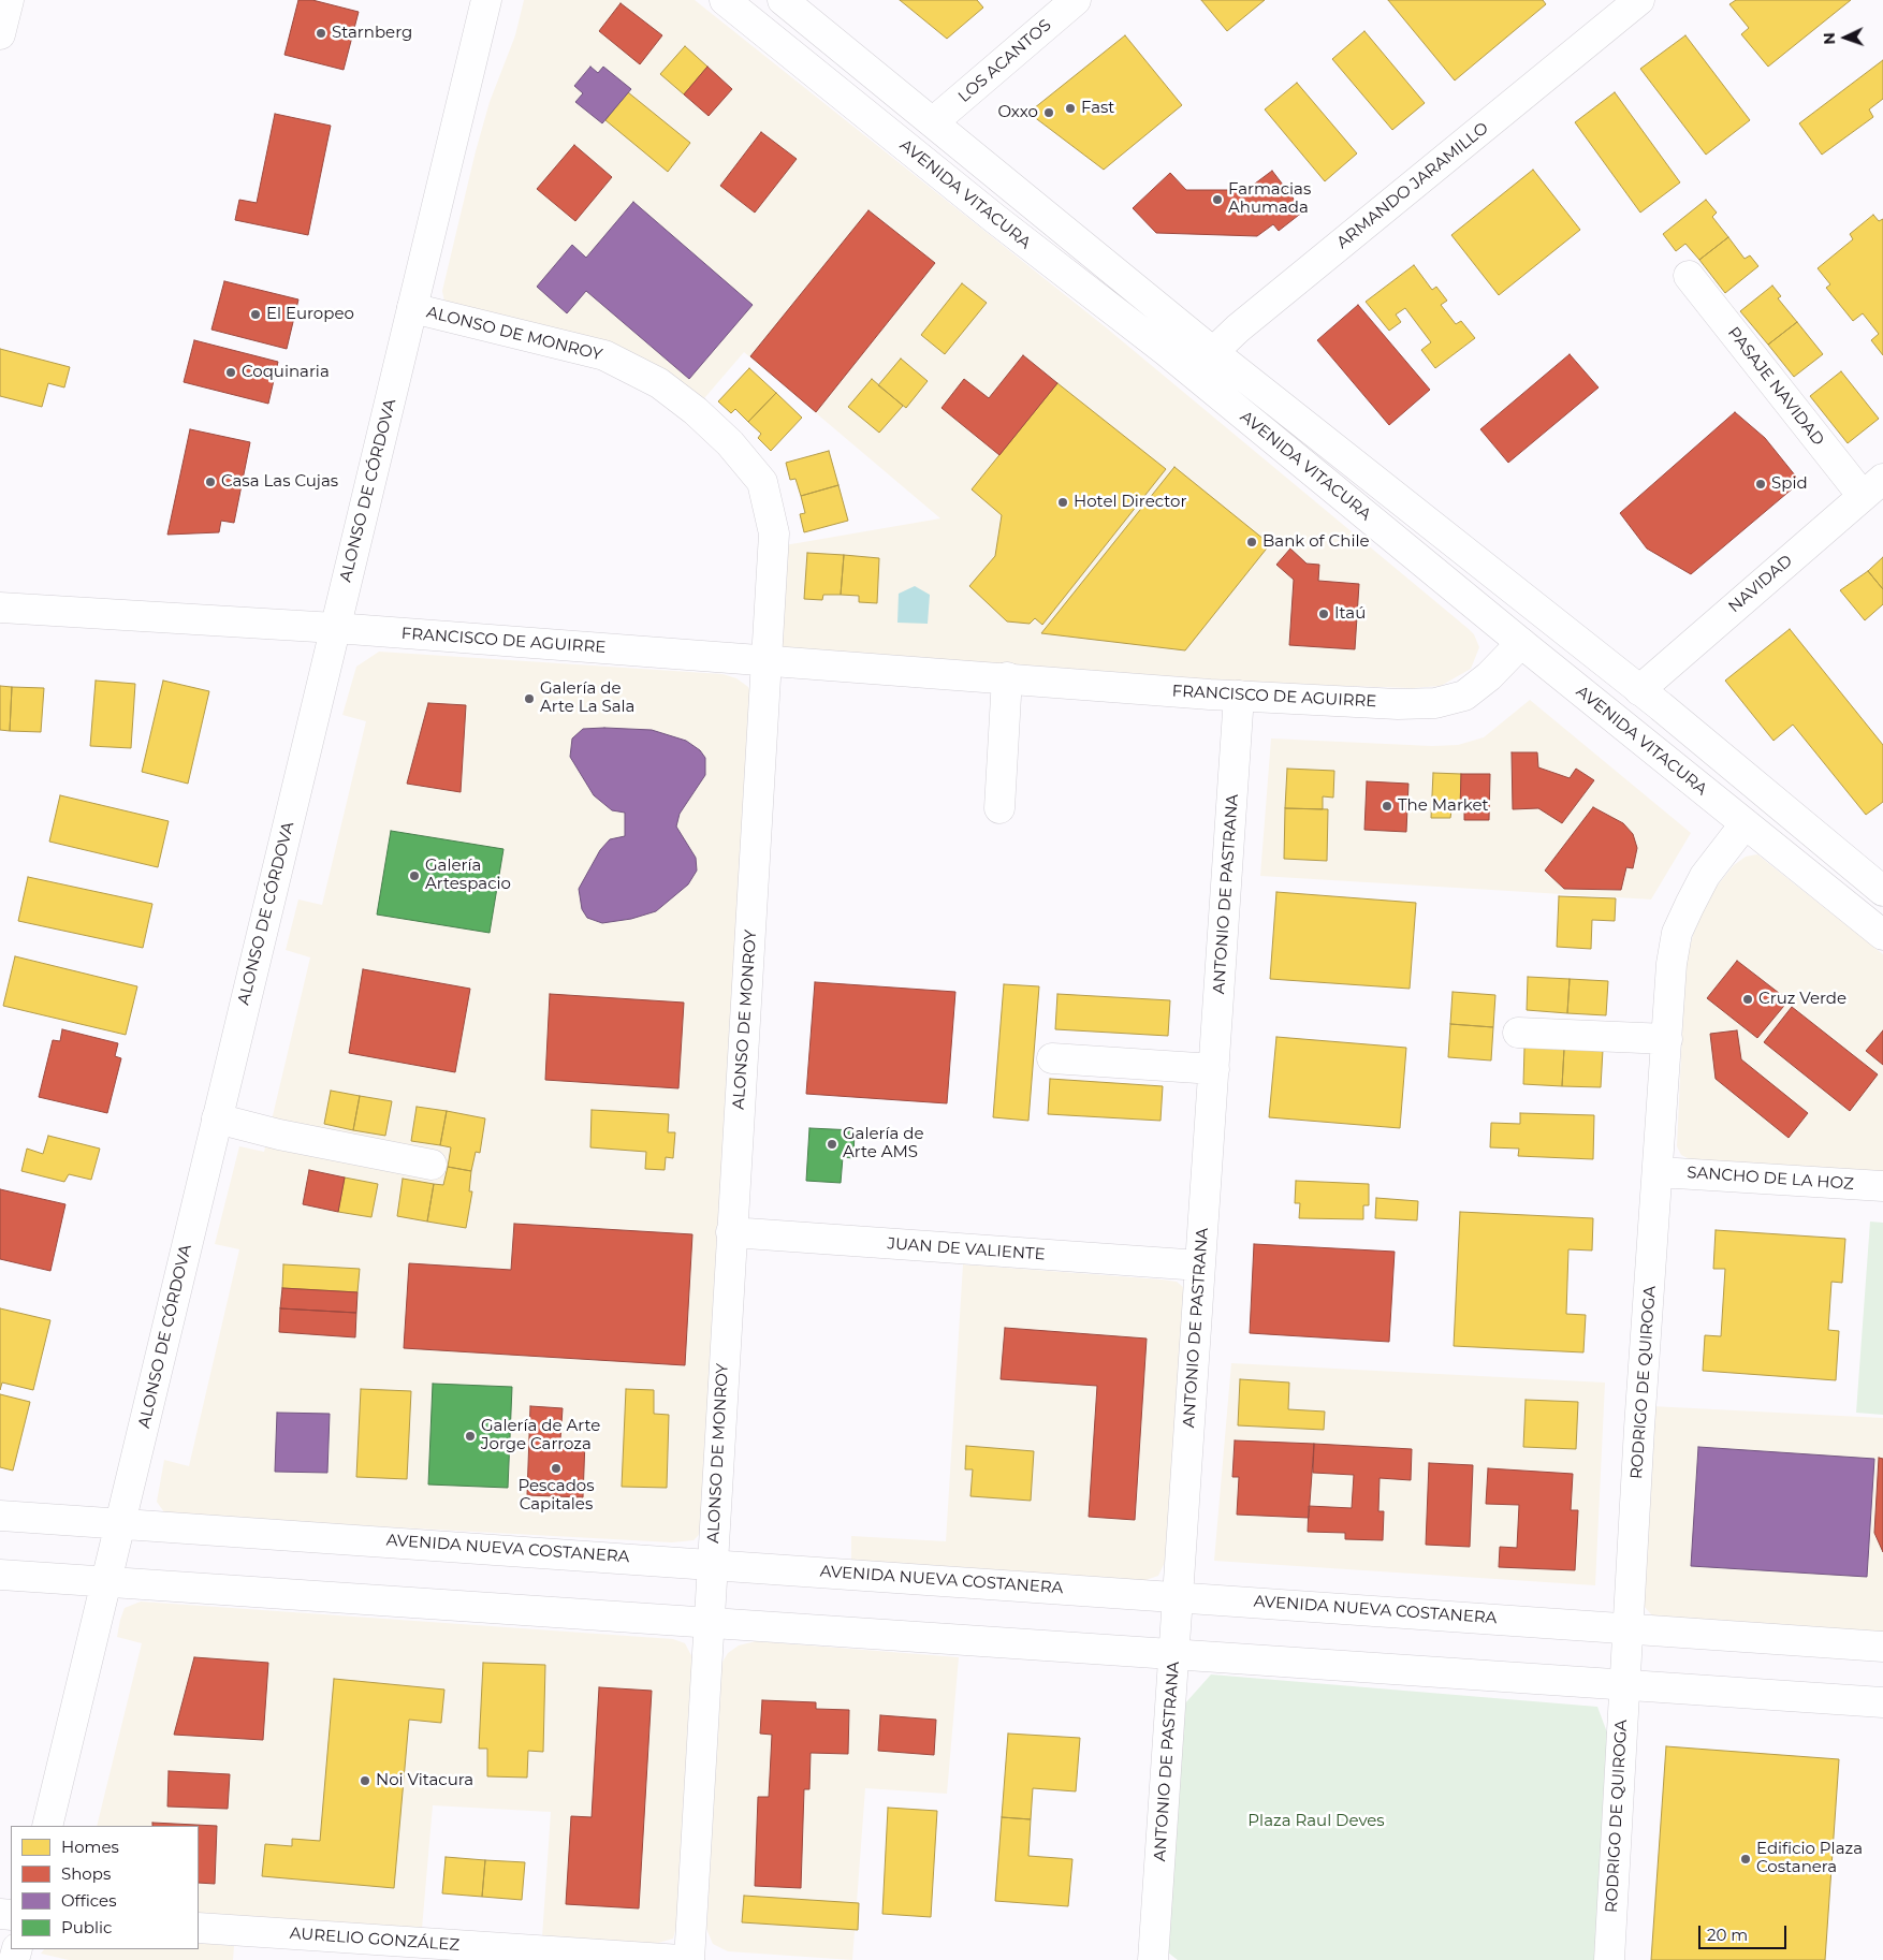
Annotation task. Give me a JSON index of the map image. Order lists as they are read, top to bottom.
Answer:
{
  "streets": {
    "street": [
      "LOS ACANTOS",
      "ARMANDO JARAMILLO",
      "AVENIDA VITACURA",
      "ALONSO DE MONROY",
      "PASAJE NAVIDAD",
      "ALONSO DE CÓRDOVA",
      "NAVIDAD",
      "FRANCISCO DE AGUIRRE",
      "ANTONIO DE PASTRANA",
      "SANCHO DE LA HOZ",
      "JUAN DE VALIENTE",
      "RODRIGO DE QUIROGA",
      "AVENIDA NUEVA COSTANERA",
      "AURELIO GONZÁLEZ"
    ]
  },
  "crossings": [
    ["LOS ACANTOS", "AVENIDA VITACURA"],
    ["ARMANDO JARAMILLO", "AVENIDA VITACURA"],
    ["AVENIDA VITACURA", "NAVIDAD"],
    ["AVENIDA VITACURA", "FRANCISCO DE AGUIRRE"],
    ["AVENIDA VITACURA", "RODRIGO DE QUIROGA"],
    ["ALONSO DE MONROY", "ALONSO DE CÓRDOVA"],
    ["ALONSO DE MONROY", "FRANCISCO DE AGUIRRE"],
    ["ALONSO DE MONROY", "JUAN DE VALIENTE"],
    ["ALONSO DE MONROY", "AVENIDA NUEVA COSTANERA"],
    ["PASAJE NAVIDAD", "NAVIDAD"],
    ["ALONSO DE CÓRDOVA", "FRANCISCO DE AGUIRRE"],
    ["ALONSO DE CÓRDOVA", "AVENIDA NUEVA COSTANERA"],
    ["FRANCISCO DE AGUIRRE", "ANTONIO DE PASTRANA"],
    ["ANTONIO DE PASTRANA", "JUAN DE VALIENTE"],
    ["ANTONIO DE PASTRANA", "AVENIDA NUEVA COSTANERA"],
    ["SANCHO DE LA HOZ", "RODRIGO DE QUIROGA"],
    ["RODRIGO DE QUIROGA", "AVENIDA NUEVA COSTANERA"]
  ],
  "parks": ["Plaza Raul Deves"],
  "places": [
    "Starnberg",
    "Fast",
    "Oxxo",
    "Farmacias Ahumada",
    "El Europeo",
    "Coquinaria",
    "Casa Las Cujas",
    "Spid",
    "Hotel Director",
    "Bank of Chile",
    "Itaú",
    "Galería de Arte La Sala",
    "The Market",
    "Galería Artespacio",
    "Cruz Verde",
    "Galería de Arte AMS",
    "Galería de Arte Jorge Carroza",
    "Pescados Capitales",
    "Noi Vitacura",
    "Edificio Plaza Costanera"
  ],
  "legend": [
    "Homes",
    "Shops",
    "Offices",
    "Public"
  ],
  "scale_bar": "20 m",
  "north": "left"
}
